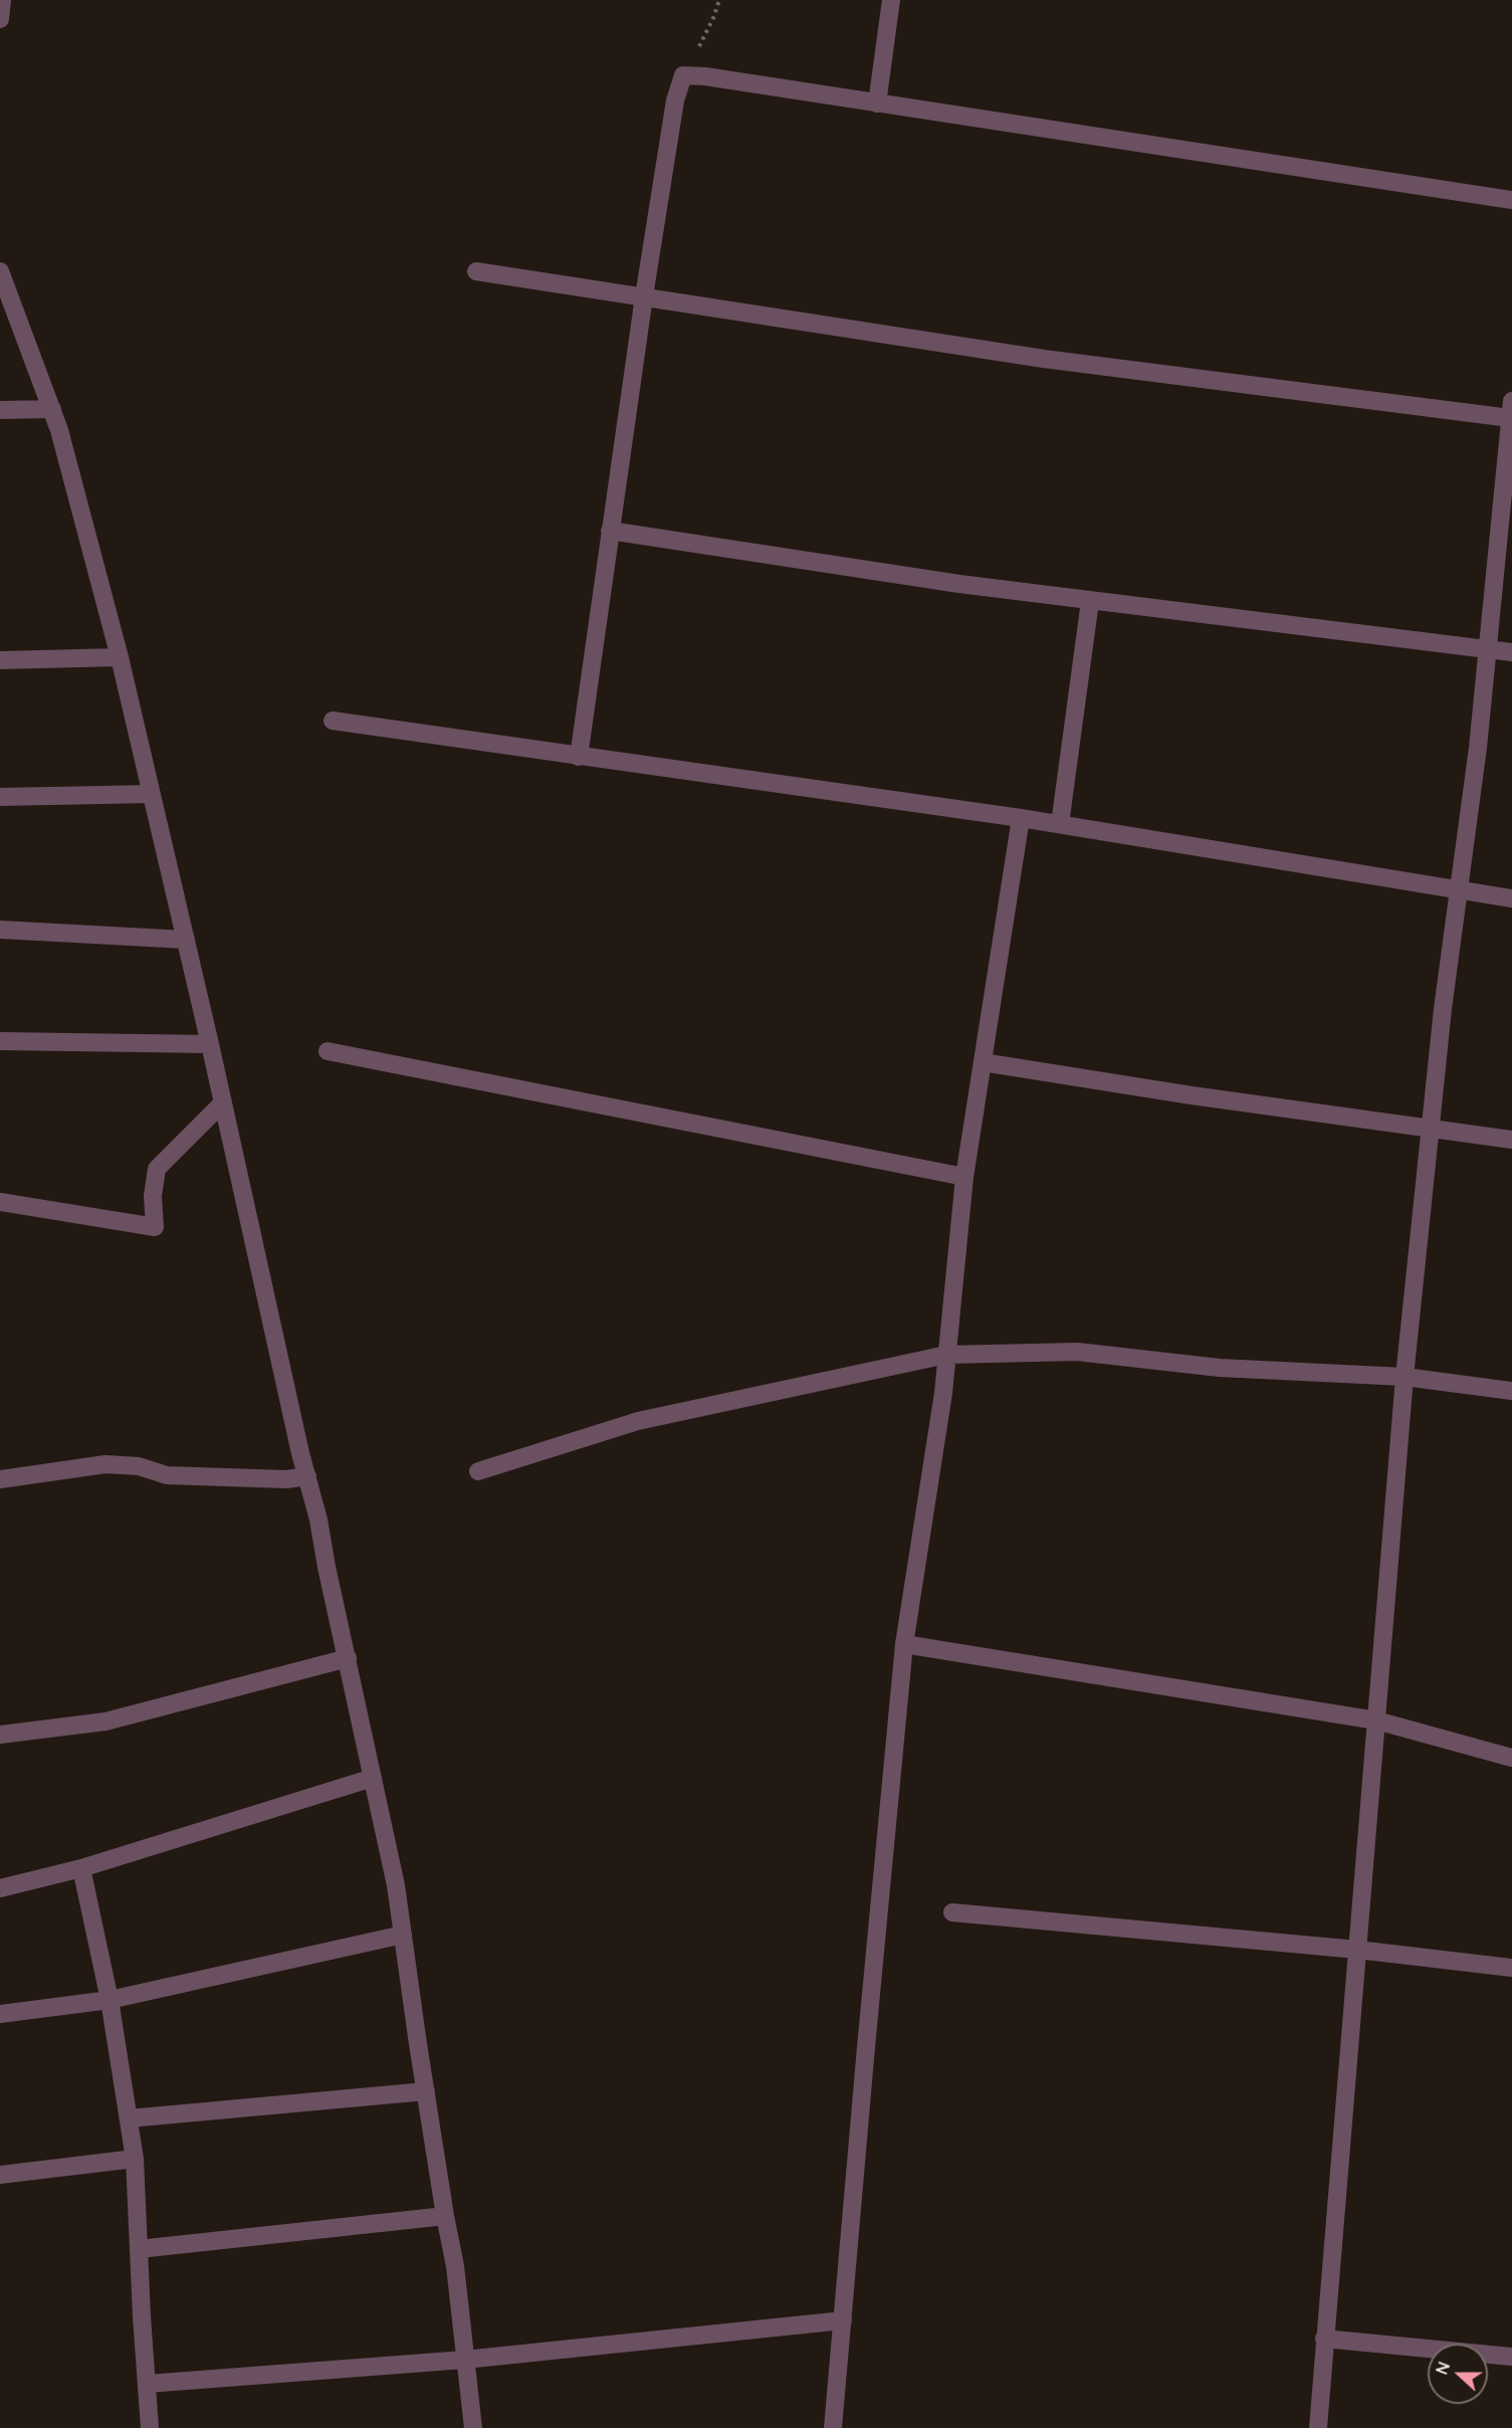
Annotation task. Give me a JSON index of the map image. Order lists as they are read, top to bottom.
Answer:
{
  "north": "left"
}
